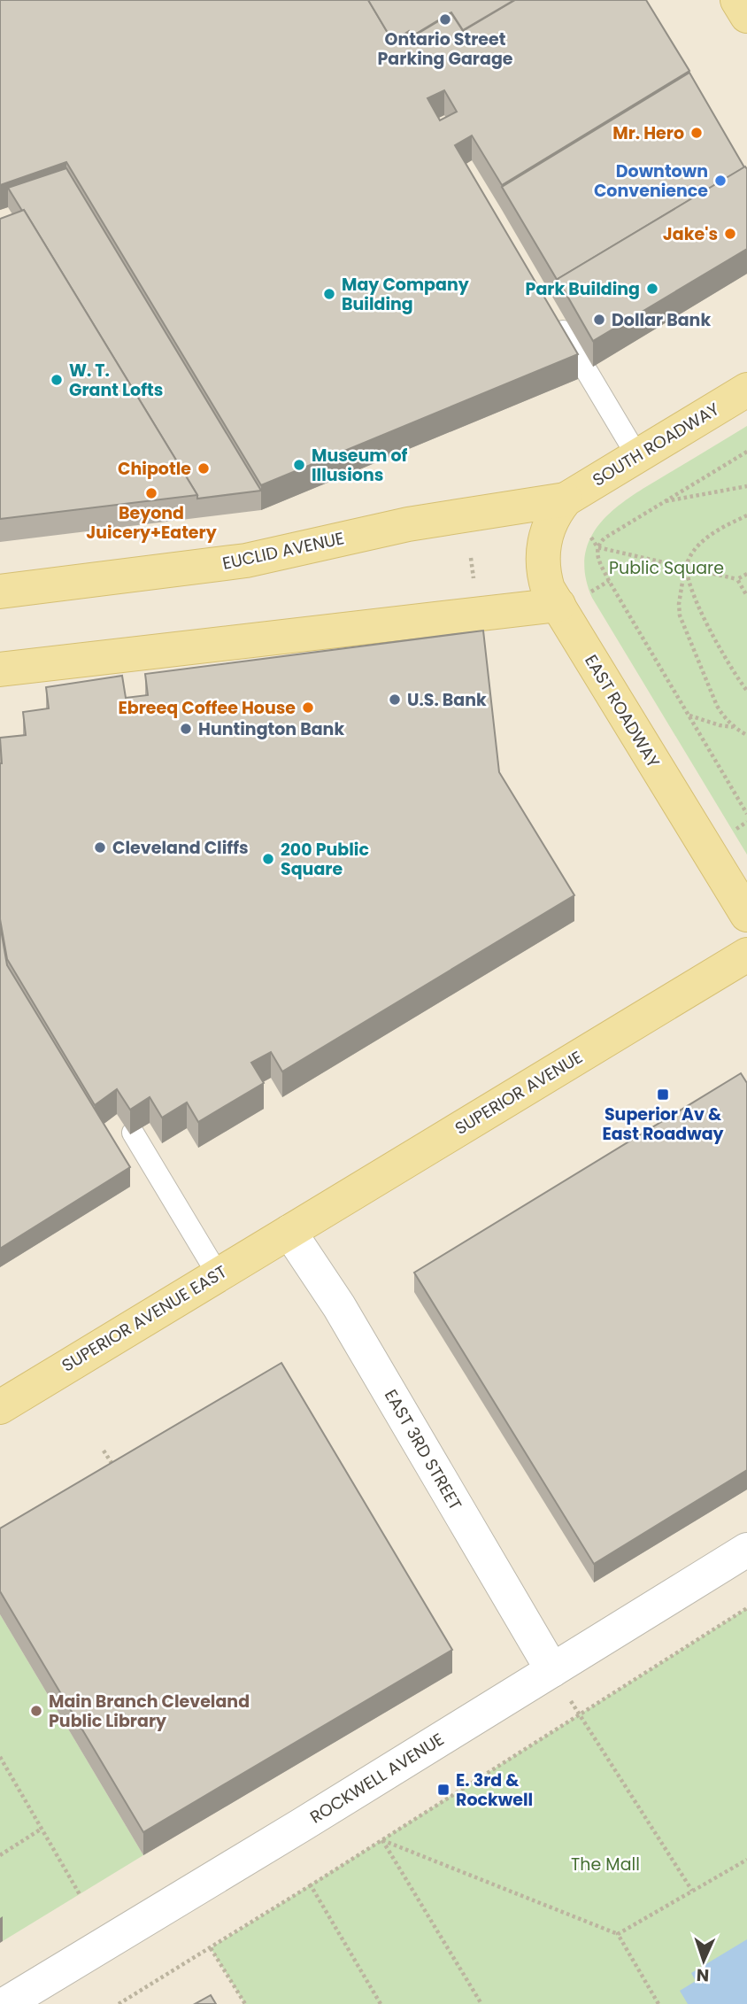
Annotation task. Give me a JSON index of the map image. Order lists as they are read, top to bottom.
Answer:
{
  "streets": {
    "main road": [
      "SOUTH ROADWAY",
      "EUCLID AVENUE",
      "EAST ROADWAY",
      "SUPERIOR AVENUE",
      "SUPERIOR AVENUE EAST"
    ],
    "street": ["EAST 3RD STREET", "ROCKWELL AVENUE"]
  },
  "crossings": [
    ["SOUTH ROADWAY", "EUCLID AVENUE"],
    ["SOUTH ROADWAY", "EAST ROADWAY"],
    ["EUCLID AVENUE", "EAST ROADWAY"],
    ["SUPERIOR AVENUE", "SUPERIOR AVENUE EAST"],
    ["SUPERIOR AVENUE", "EAST 3RD STREET"],
    ["SUPERIOR AVENUE EAST", "EAST 3RD STREET"],
    ["EAST 3RD STREET", "ROCKWELL AVENUE"]
  ],
  "parks": ["Public Square", "The Mall"],
  "places": {
    "other": [
      "Ontario Street Parking Garage",
      "Mr. Hero",
      "Downtown Convenience",
      "Jake's",
      "Park Building",
      "May Company Building",
      "Dollar Bank",
      "W. T. Grant Lofts",
      "Museum of Illusions",
      "Chipotle",
      "Beyond Juicery+Eatery",
      "U.S. Bank",
      "Ebreeq Coffee House",
      "Huntington Bank",
      "Cleveland Cliffs",
      "200 Public Square",
      "Main Branch Cleveland Public Library"
    ],
    "transit": ["Superior Av & East Roadway", "E. 3rd & Rockwell"]
  },
  "north": "bottom"
}
